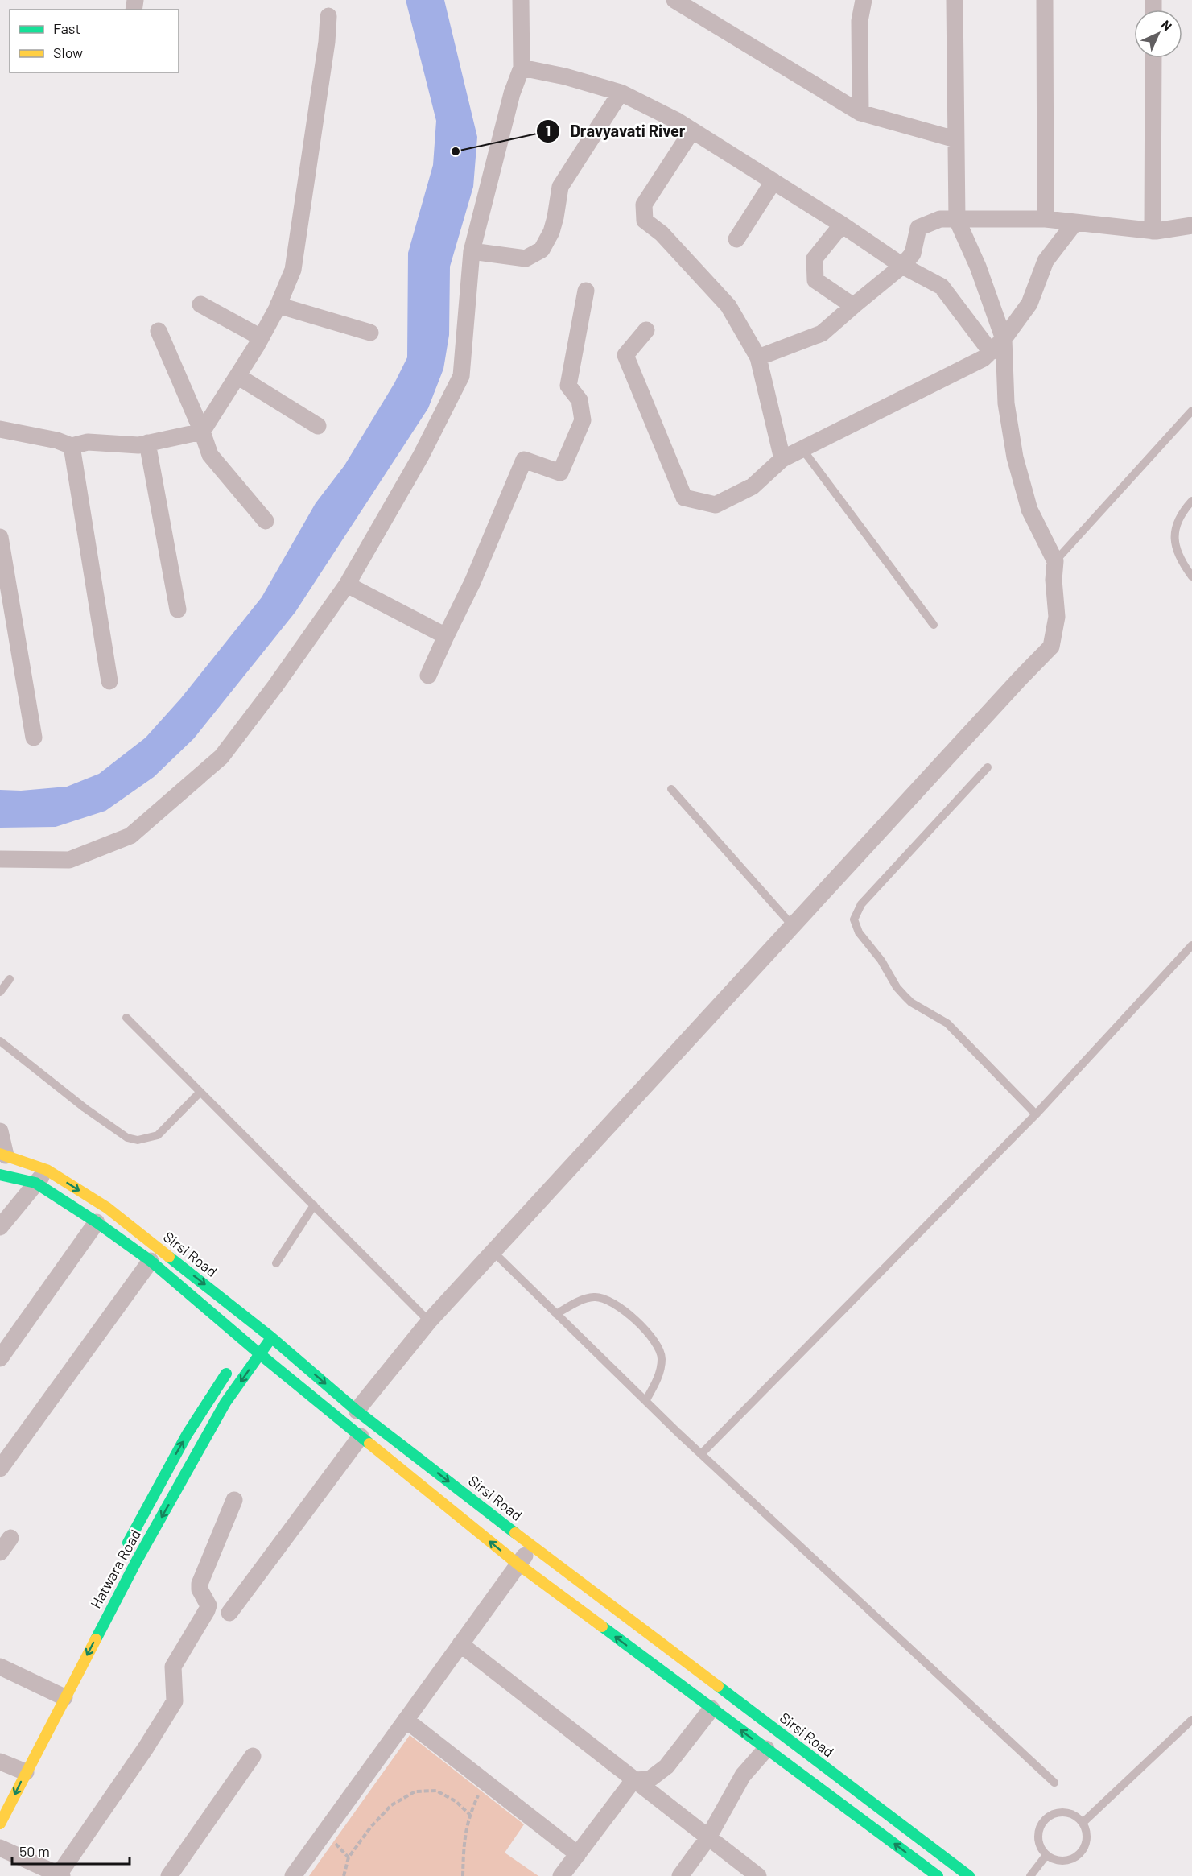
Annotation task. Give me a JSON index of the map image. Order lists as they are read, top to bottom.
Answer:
{
  "streets": {
    "street": ["Sirsi Road", "Hatwara Road"]
  },
  "crossings": [
    ["Sirsi Road", "Hatwara Road"]
  ],
  "places": ["Dravyavati River"],
  "legend": ["Fast", "Slow"],
  "scale_bar": "50 m",
  "north": "top right"
}
